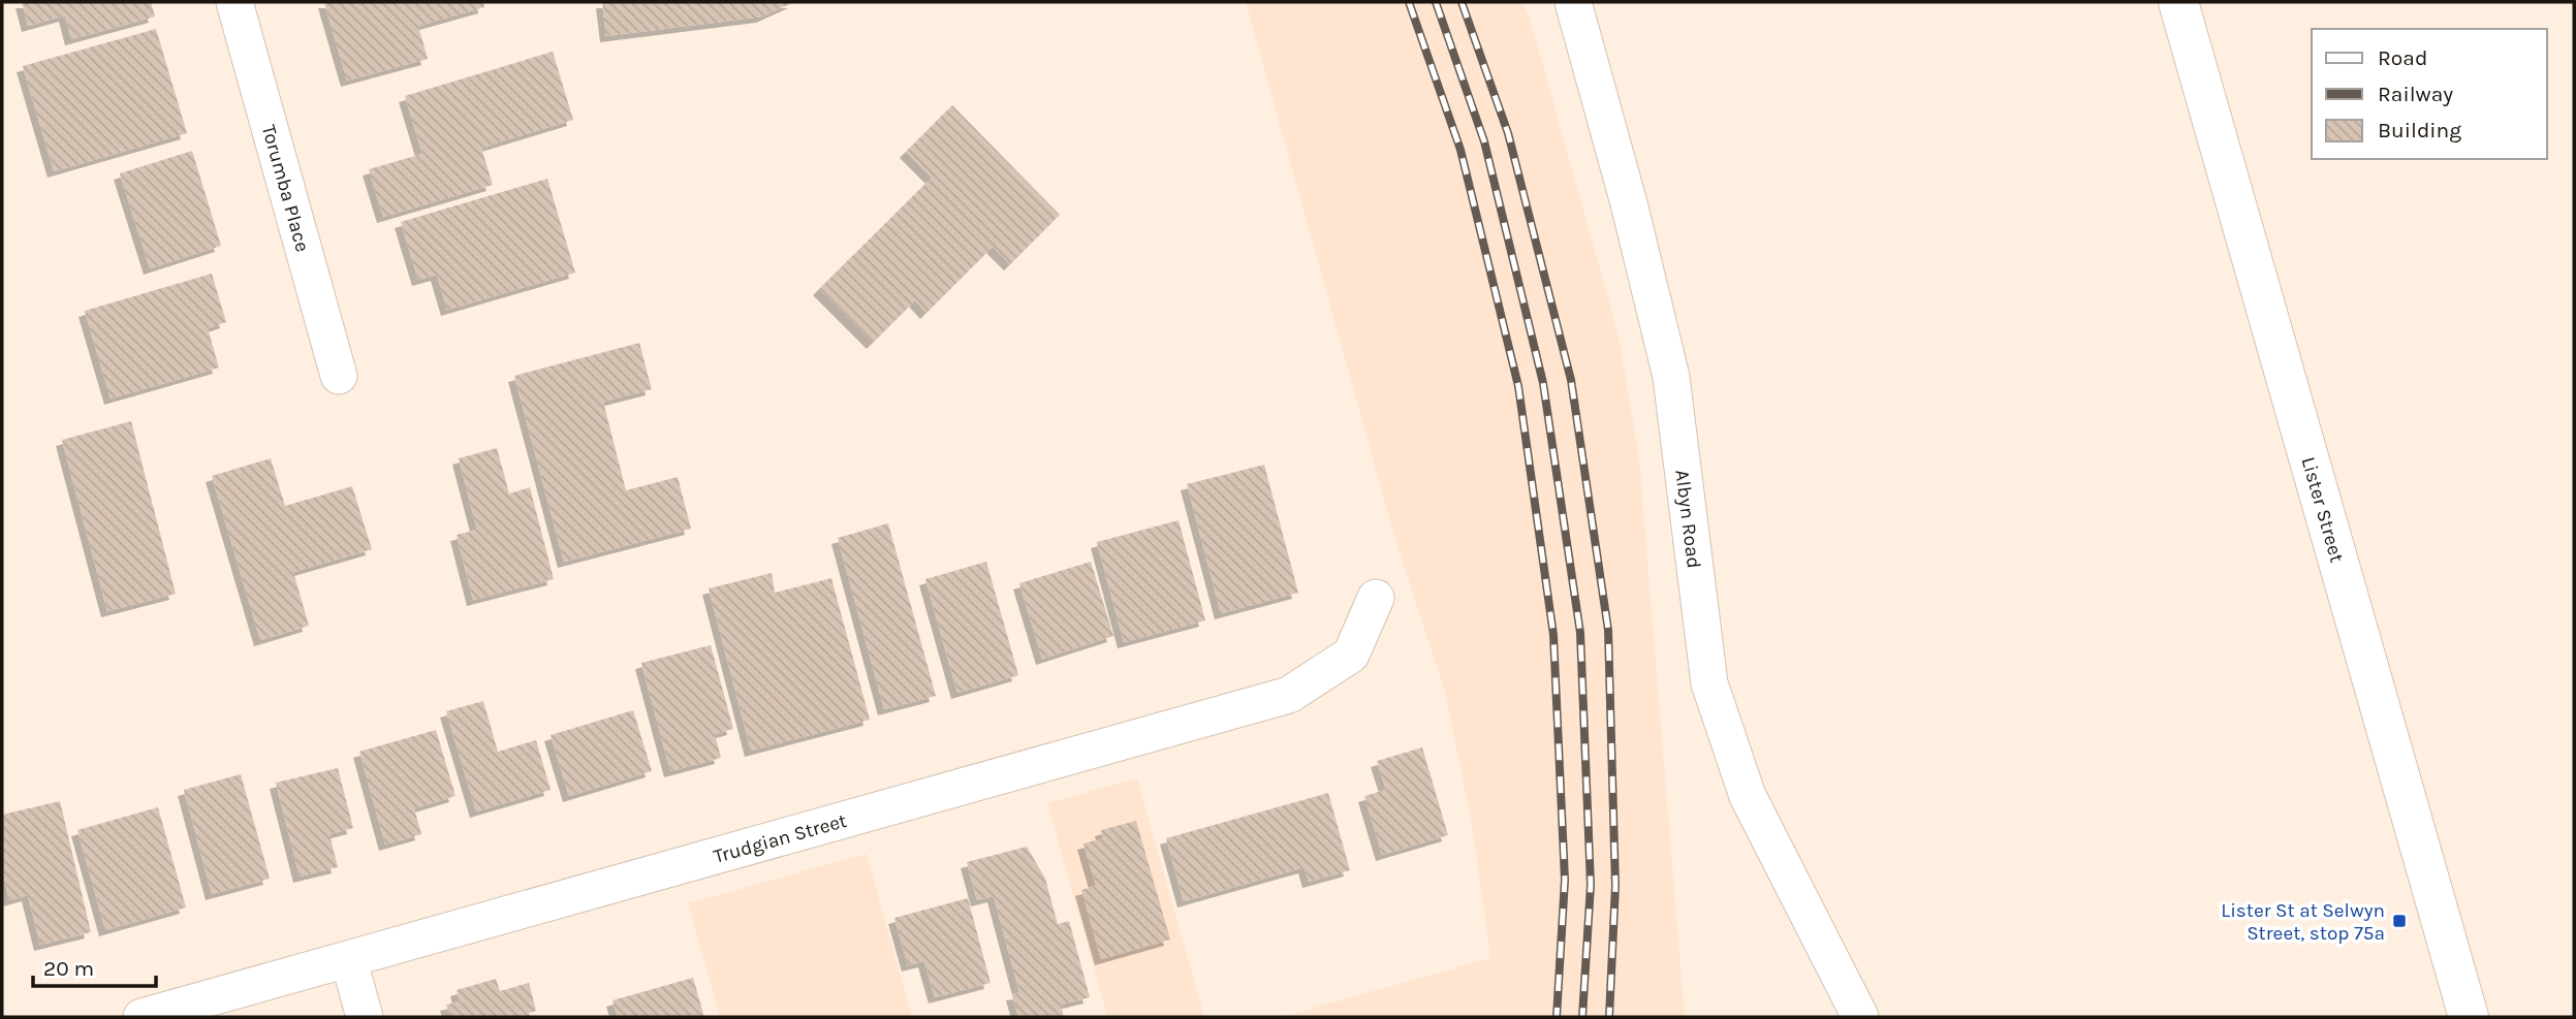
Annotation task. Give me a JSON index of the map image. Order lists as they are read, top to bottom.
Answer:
{
  "streets": {
    "street": [
      "Torumba Place",
      "Lister Street",
      "Albyn Road",
      "Trudgian Street"
    ]
  },
  "places": {
    "transit": ["Lister St at Selwyn Street, stop 75a"]
  },
  "legend": ["Road", "Railway", "Building"],
  "scale_bar": "20 m"
}
